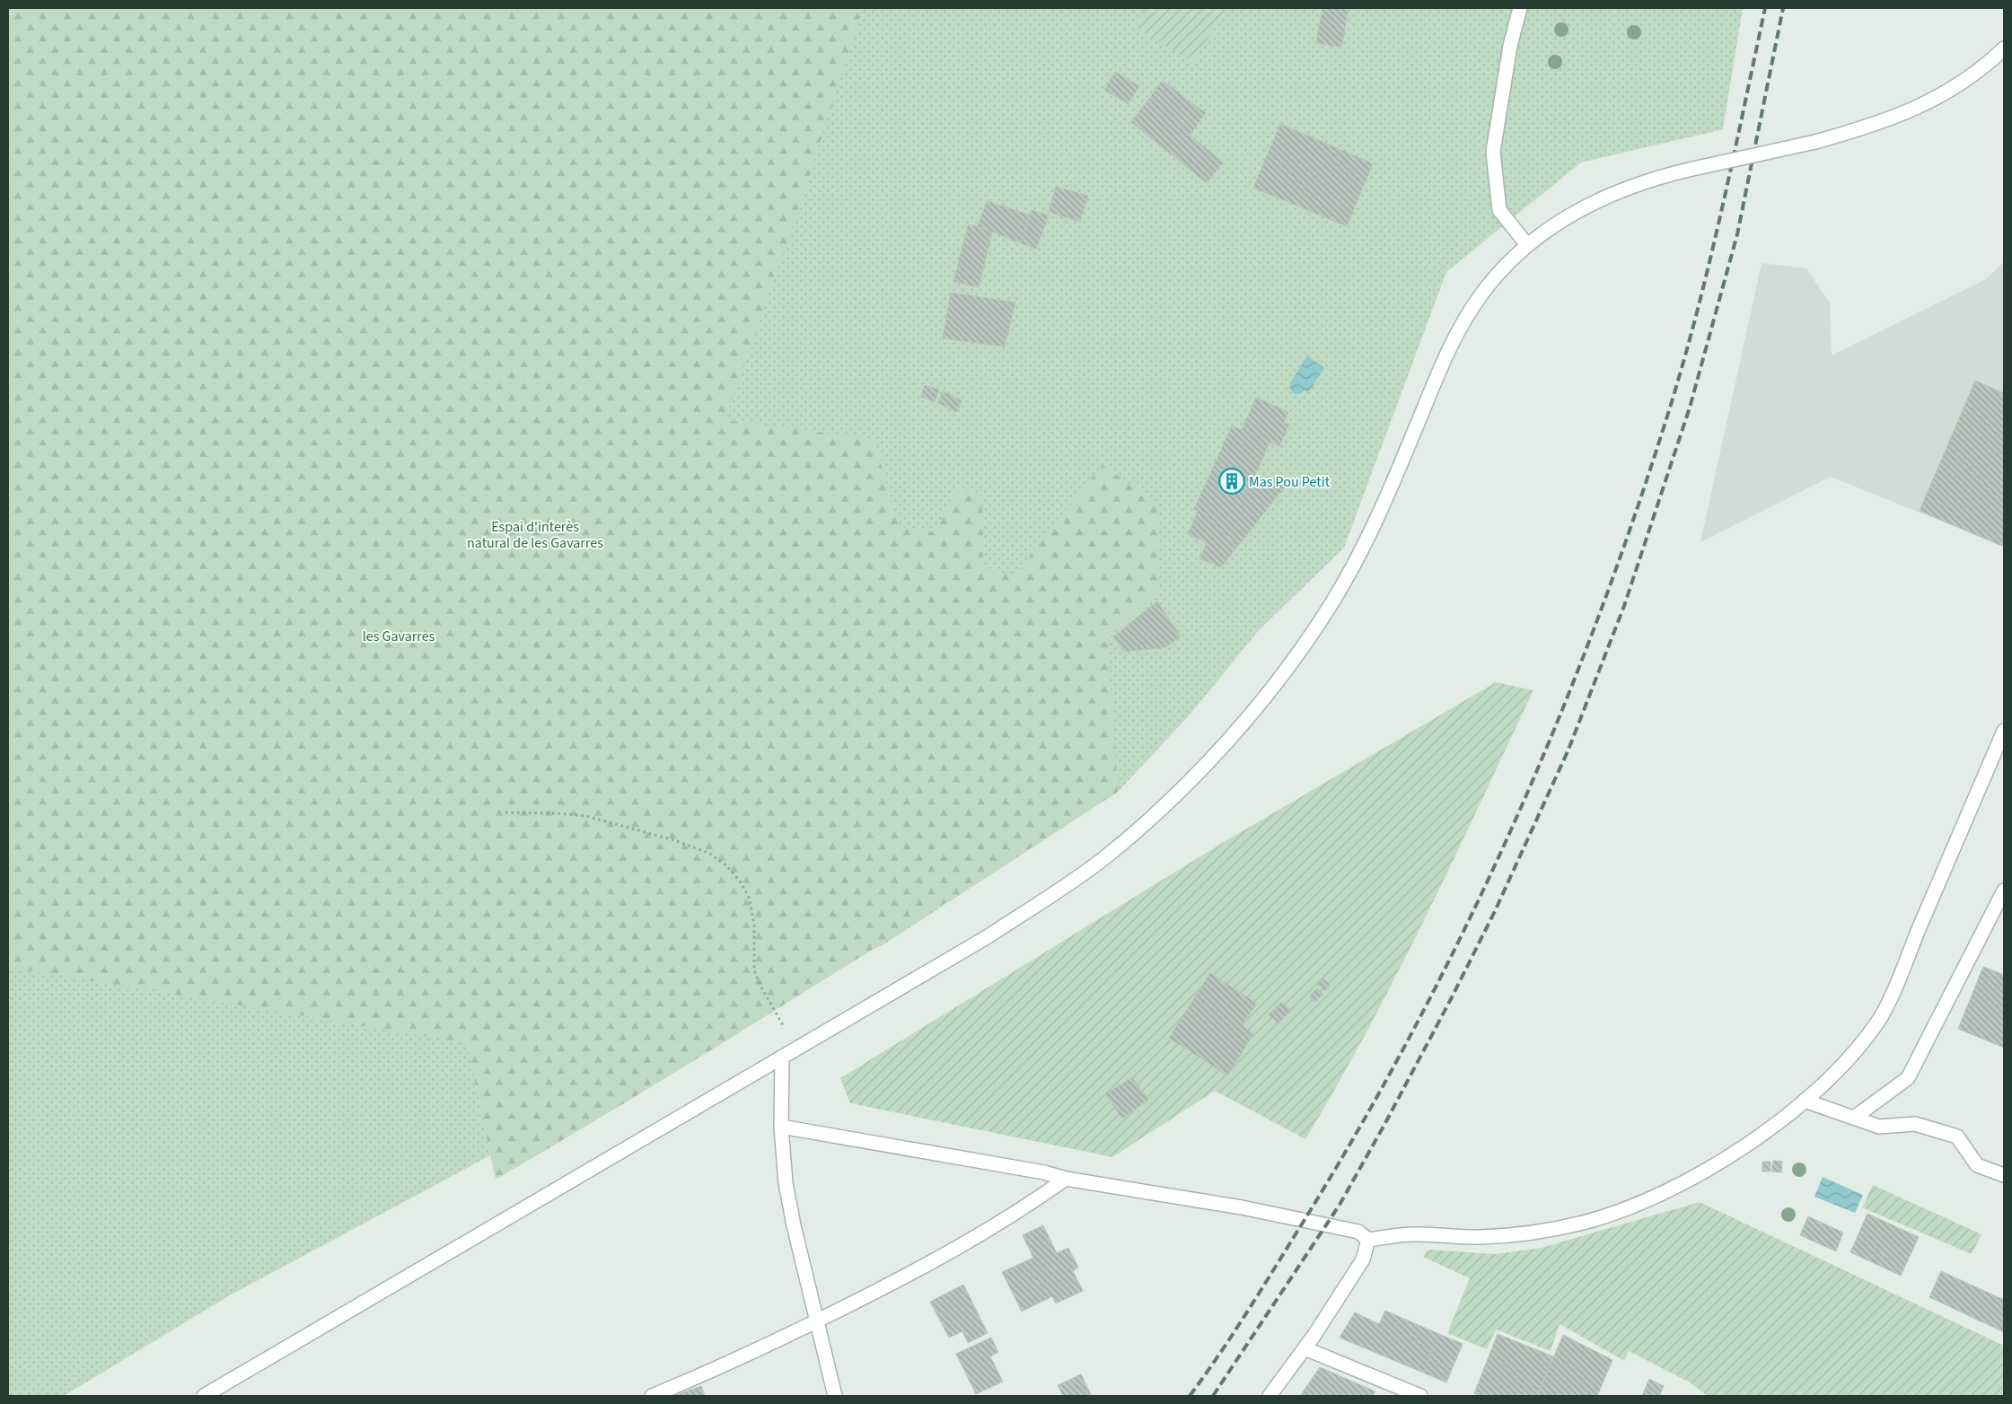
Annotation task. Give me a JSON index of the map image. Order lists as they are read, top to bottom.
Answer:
{
  "parks": ["Espai d'interès natural de les Gavarres", "les Gavarres"],
  "places": {
    "building": ["Mas Pou Petit"]
  }
}
